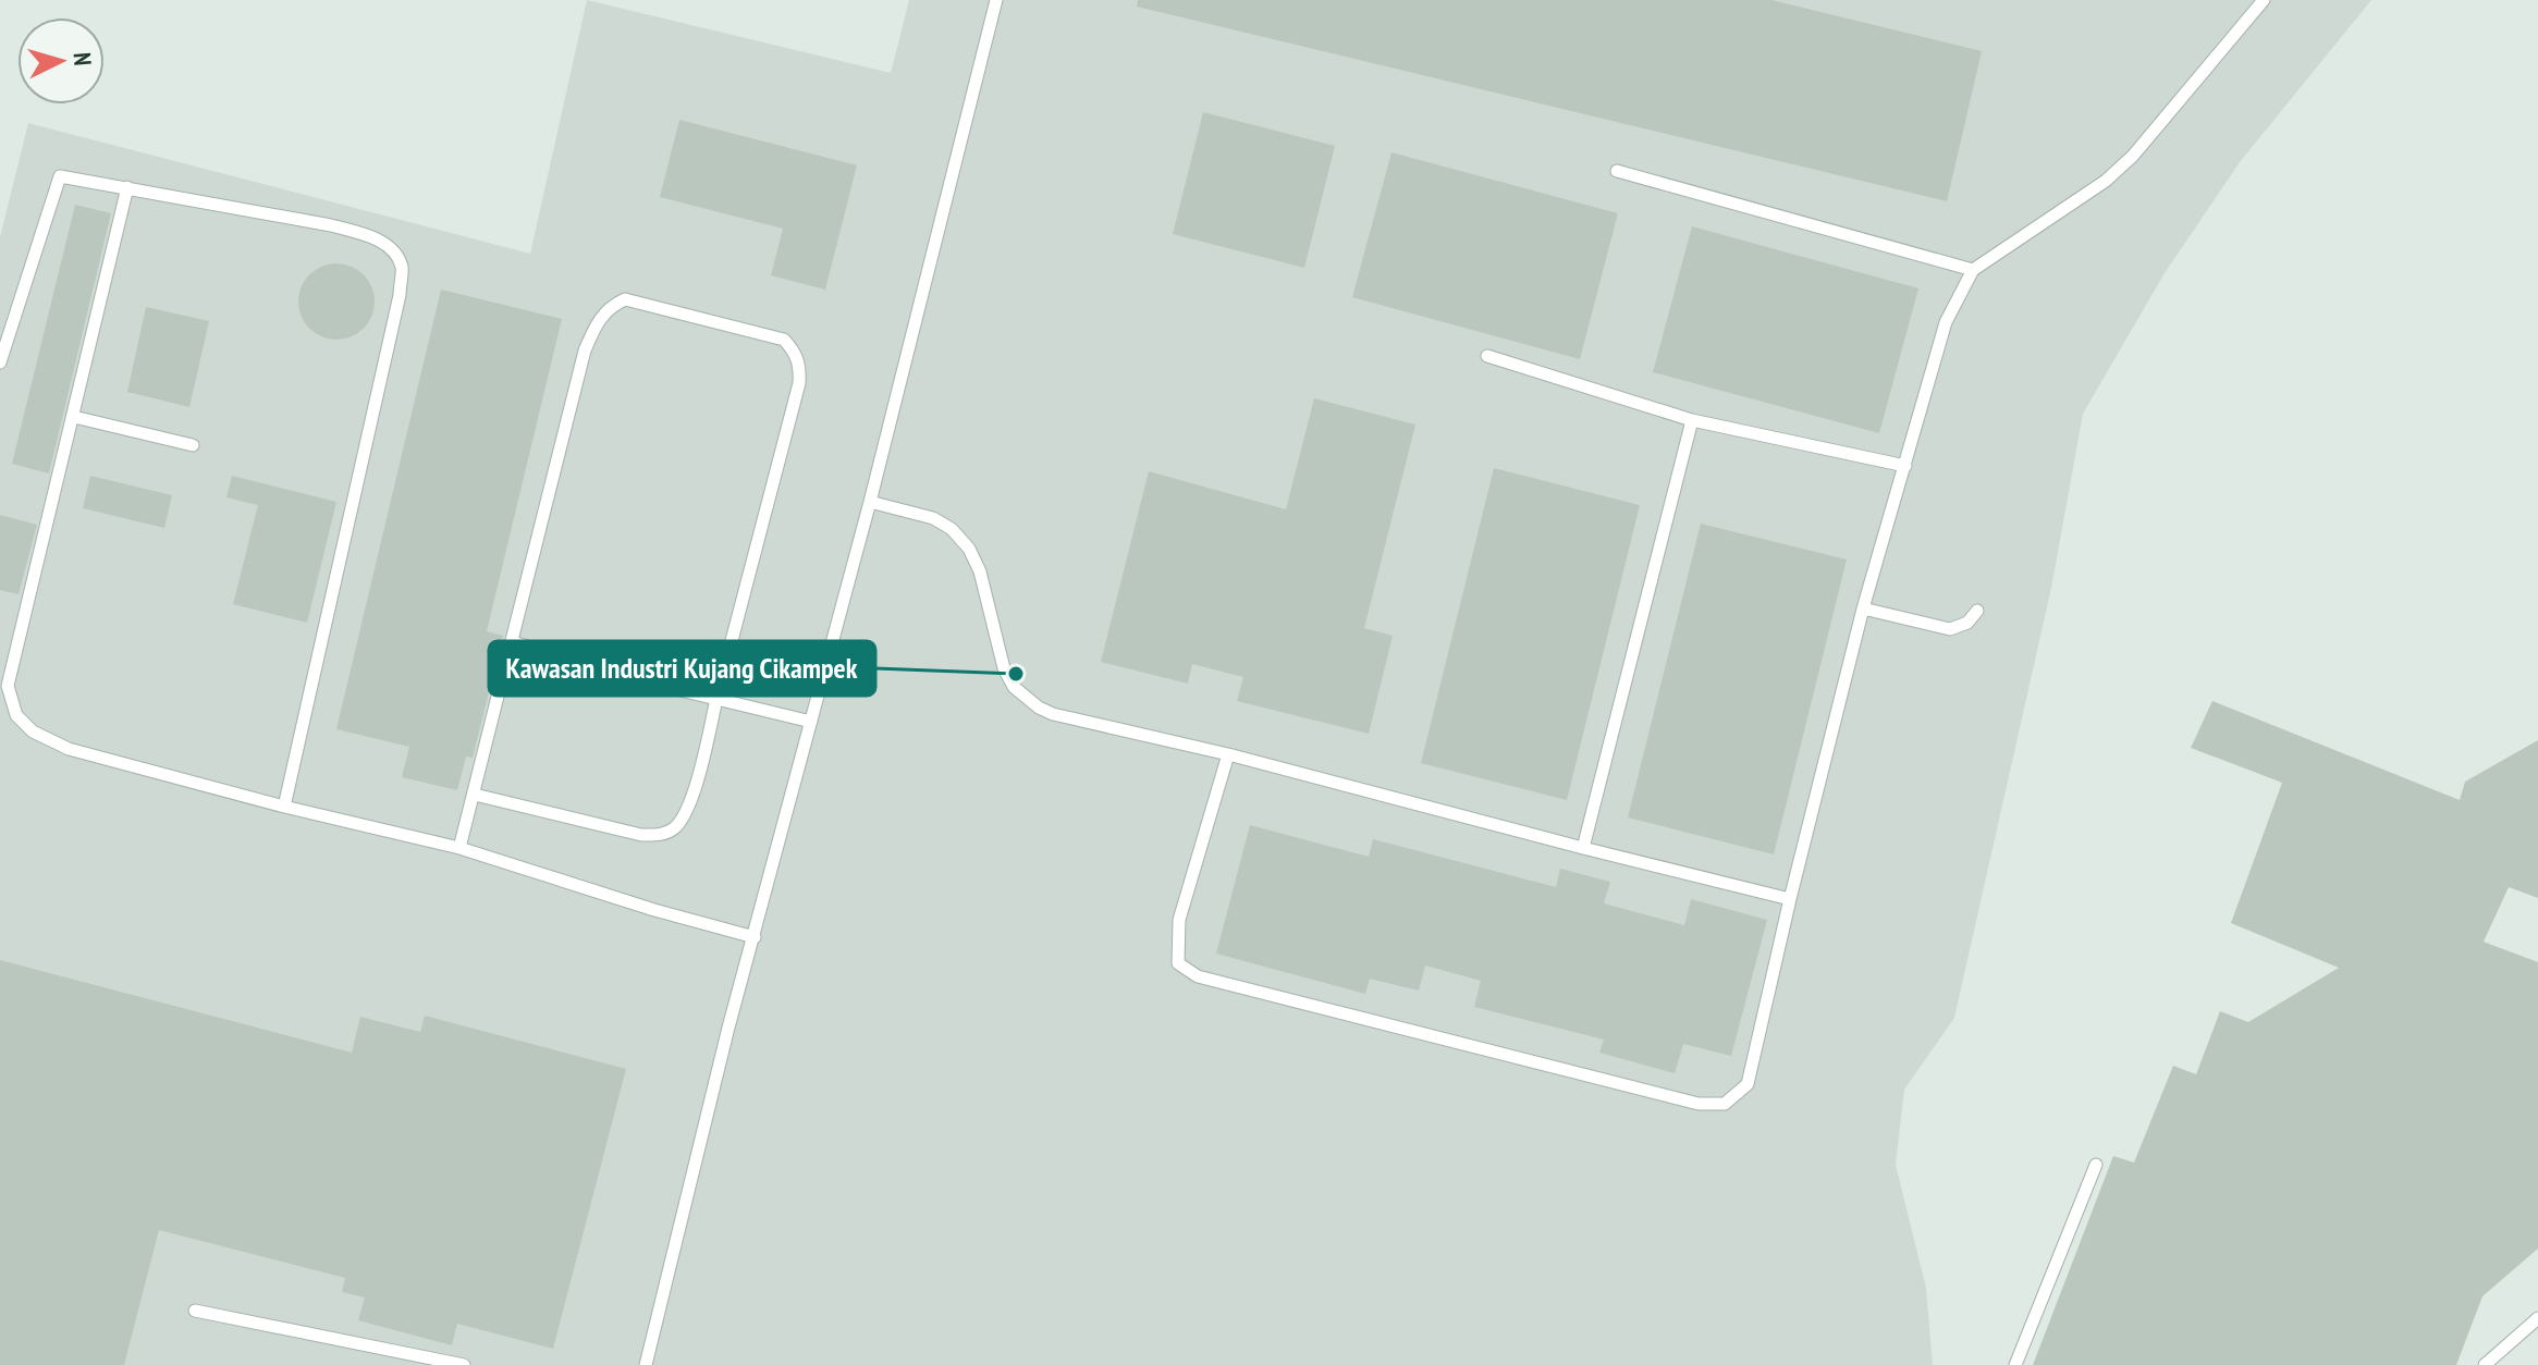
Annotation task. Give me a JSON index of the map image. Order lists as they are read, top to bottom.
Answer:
{
  "places": ["Kawasan Industri Kujang Cikampek"],
  "north": "right"
}
